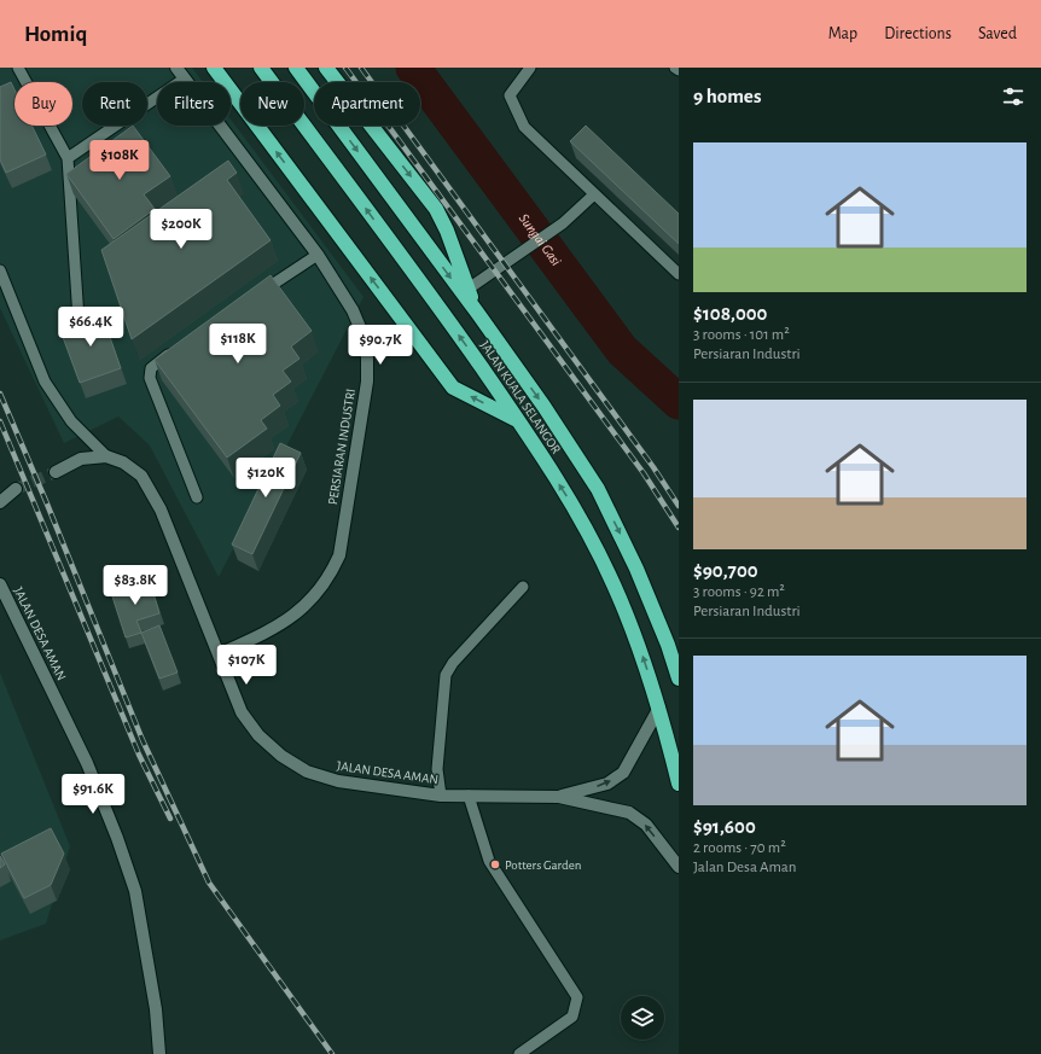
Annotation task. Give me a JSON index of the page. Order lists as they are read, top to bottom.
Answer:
{
  "streets": {
    "highway": ["JALAN KUALA SELANGOR"],
    "street": ["PERSIARAN INDUSTRI", "JALAN DESA AMAN"]
  },
  "crossings": [
    ["JALAN KUALA SELANGOR", "JALAN DESA AMAN"],
    ["PERSIARAN INDUSTRI", "JALAN DESA AMAN"]
  ],
  "water": ["Sungai Gasi"],
  "places": ["Potters Garden"],
  "page": {
    "header": "Homiq",
    "nav": ["Map", "Directions", "Saved"],
    "heading": "9 homes",
    "chip": [
      "Buy",
      "Rent",
      "Filters",
      "New",
      "Apartment"
    ],
    "list": [
      {
        "name": "$108,000",
        "note": "3 rooms · 101 m² · Persiaran Industri"
      },
      {
        "name": "$90,700",
        "note": "3 rooms · 92 m² · Persiaran Industri"
      },
      {
        "name": "$91,600",
        "note": "2 rooms · 70 m² · Jalan Desa Aman"
      }
    ],
    "price": [
      "$108K",
      "$200K",
      "$66.4K",
      "$118K",
      "$90.7K",
      "$120K",
      "$83.8K",
      "$107K",
      "$91.6K"
    ]
  }
}
